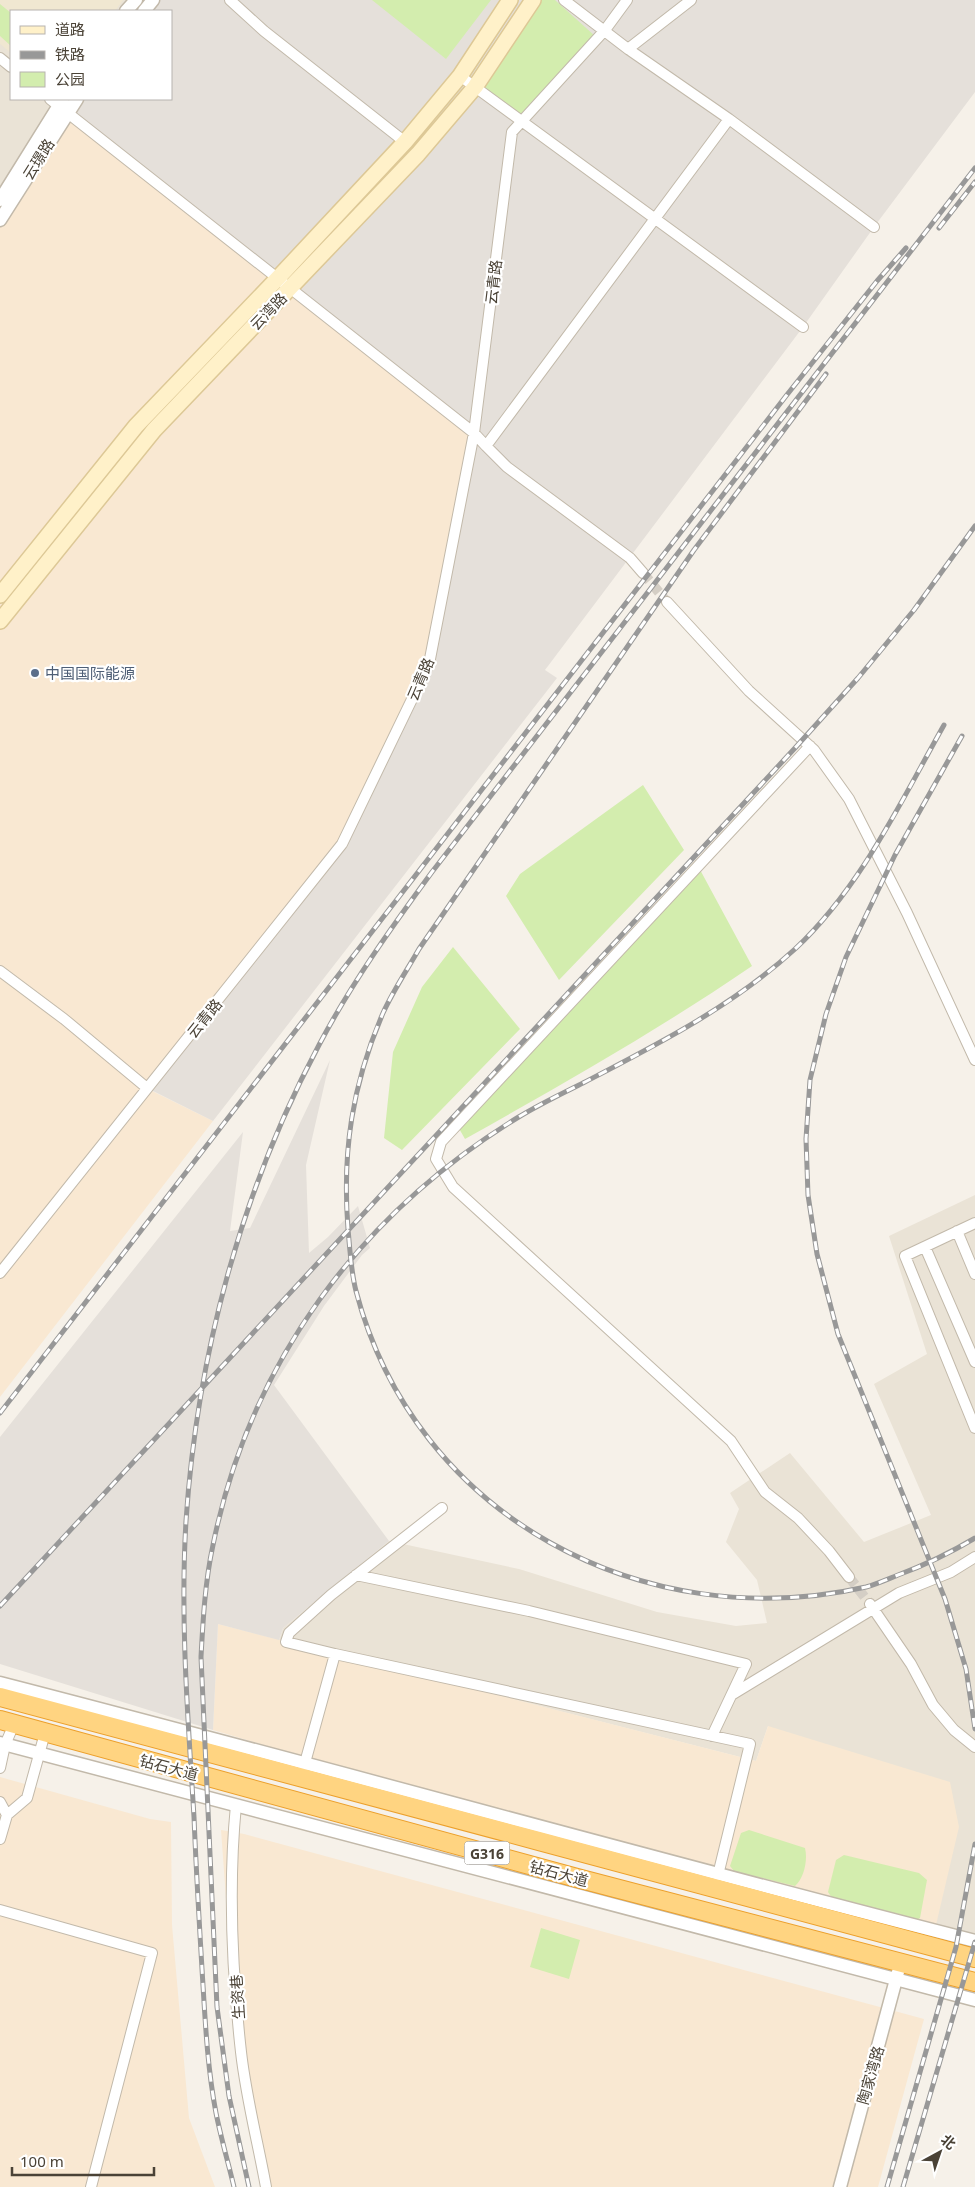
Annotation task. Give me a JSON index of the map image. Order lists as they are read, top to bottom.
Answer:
{
  "streets": {
    "highway": ["钻石大道", "G316"],
    "main road": ["云湾路"],
    "street": [
      "云璟路",
      "云青路",
      "生资巷",
      "陶家湾路"
    ]
  },
  "crossings": [
    ["钻石大道", "陶家湾路"]
  ],
  "places": ["中国国际能源"],
  "legend": ["道路", "铁路", "公园"],
  "scale_bar": "100 m",
  "north": "top right"
}
